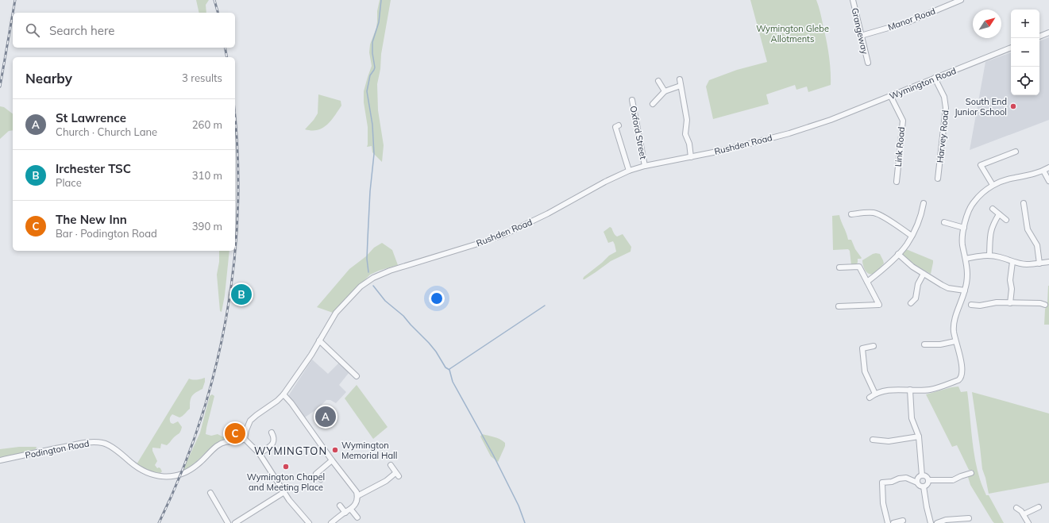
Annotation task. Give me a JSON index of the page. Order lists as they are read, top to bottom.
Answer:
{
  "streets": {
    "street": [
      "Manor Road",
      "Grangeway",
      "Wymington Road",
      "Oxford Street",
      "Harvey Road",
      "Rushden Road",
      "Link Road",
      "Podington Road"
    ]
  },
  "crossings": [
    ["Manor Road", "Grangeway"],
    ["Wymington Road", "Harvey Road"],
    ["Wymington Road", "Rushden Road"],
    ["Wymington Road", "Link Road"],
    ["Oxford Street", "Rushden Road"],
    ["Rushden Road", "Podington Road"]
  ],
  "districts": ["WYMINGTON"],
  "parks": ["Wymington Glebe Allotments"],
  "places": ["South End Junior School", "Wymington Memorial Hall", "Wymington Chapel and Meeting Place"],
  "north": "top right",
  "page": {
    "map_buttons": ["+", "−"],
    "search": "Search here",
    "heading": ["Nearby", "3 results"],
    "list": [
      {
        "mark": "A",
        "name": "St Lawrence",
        "note": "Church · Church Lane",
        "value": "260 m"
      },
      {
        "mark": "B",
        "name": "Irchester TSC",
        "note": "Place",
        "value": "310 m"
      },
      {
        "mark": "C",
        "name": "The New Inn",
        "note": "Bar · Podington Road",
        "value": "390 m"
      }
    ],
    "pins": ["B", "A", "C"]
  }
}
